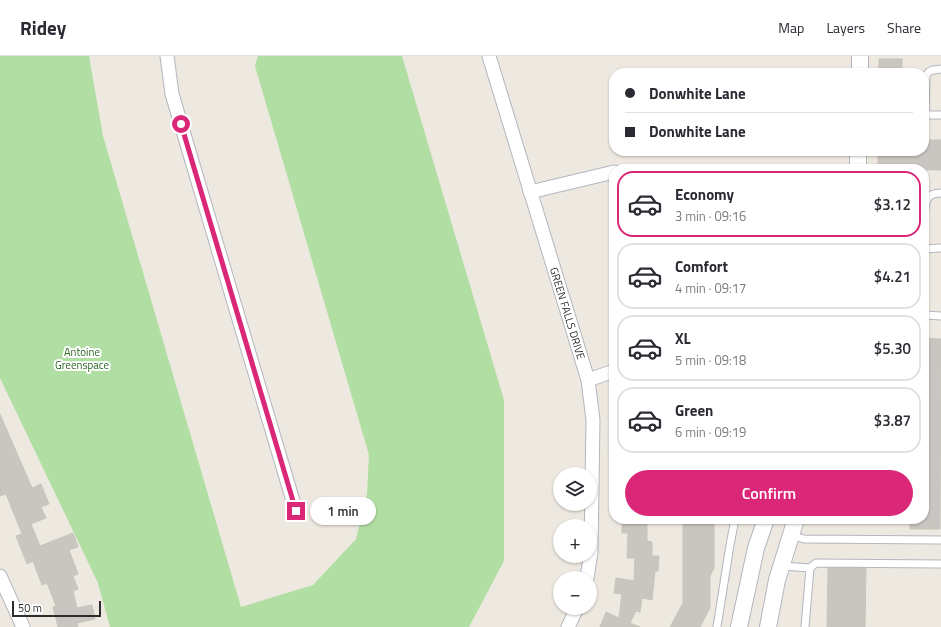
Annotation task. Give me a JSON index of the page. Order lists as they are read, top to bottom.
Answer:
{
  "streets": {
    "street": ["GREEN FALLS DRIVE"]
  },
  "parks": ["Antoine Greenspace"],
  "scale_bar": "50 m",
  "page": {
    "header": "Ridey",
    "nav": ["Map", "Layers", "Share"],
    "banner": ["Donwhite Lane", "Donwhite Lane"],
    "list": [
      {
        "name": "Economy",
        "note": "3 min · 09:16",
        "value": "$3.12"
      },
      {
        "name": "Comfort",
        "note": "4 min · 09:17",
        "value": "$4.21"
      },
      {
        "name": "XL",
        "note": "5 min · 09:18",
        "value": "$5.30"
      },
      {
        "name": "Green",
        "note": "6 min · 09:19",
        "value": "$3.87"
      }
    ],
    "buttons": "Confirm",
    "map_buttons": ["+", "−"],
    "bubble": "1 min",
    "scale": "50 m"
  }
}
